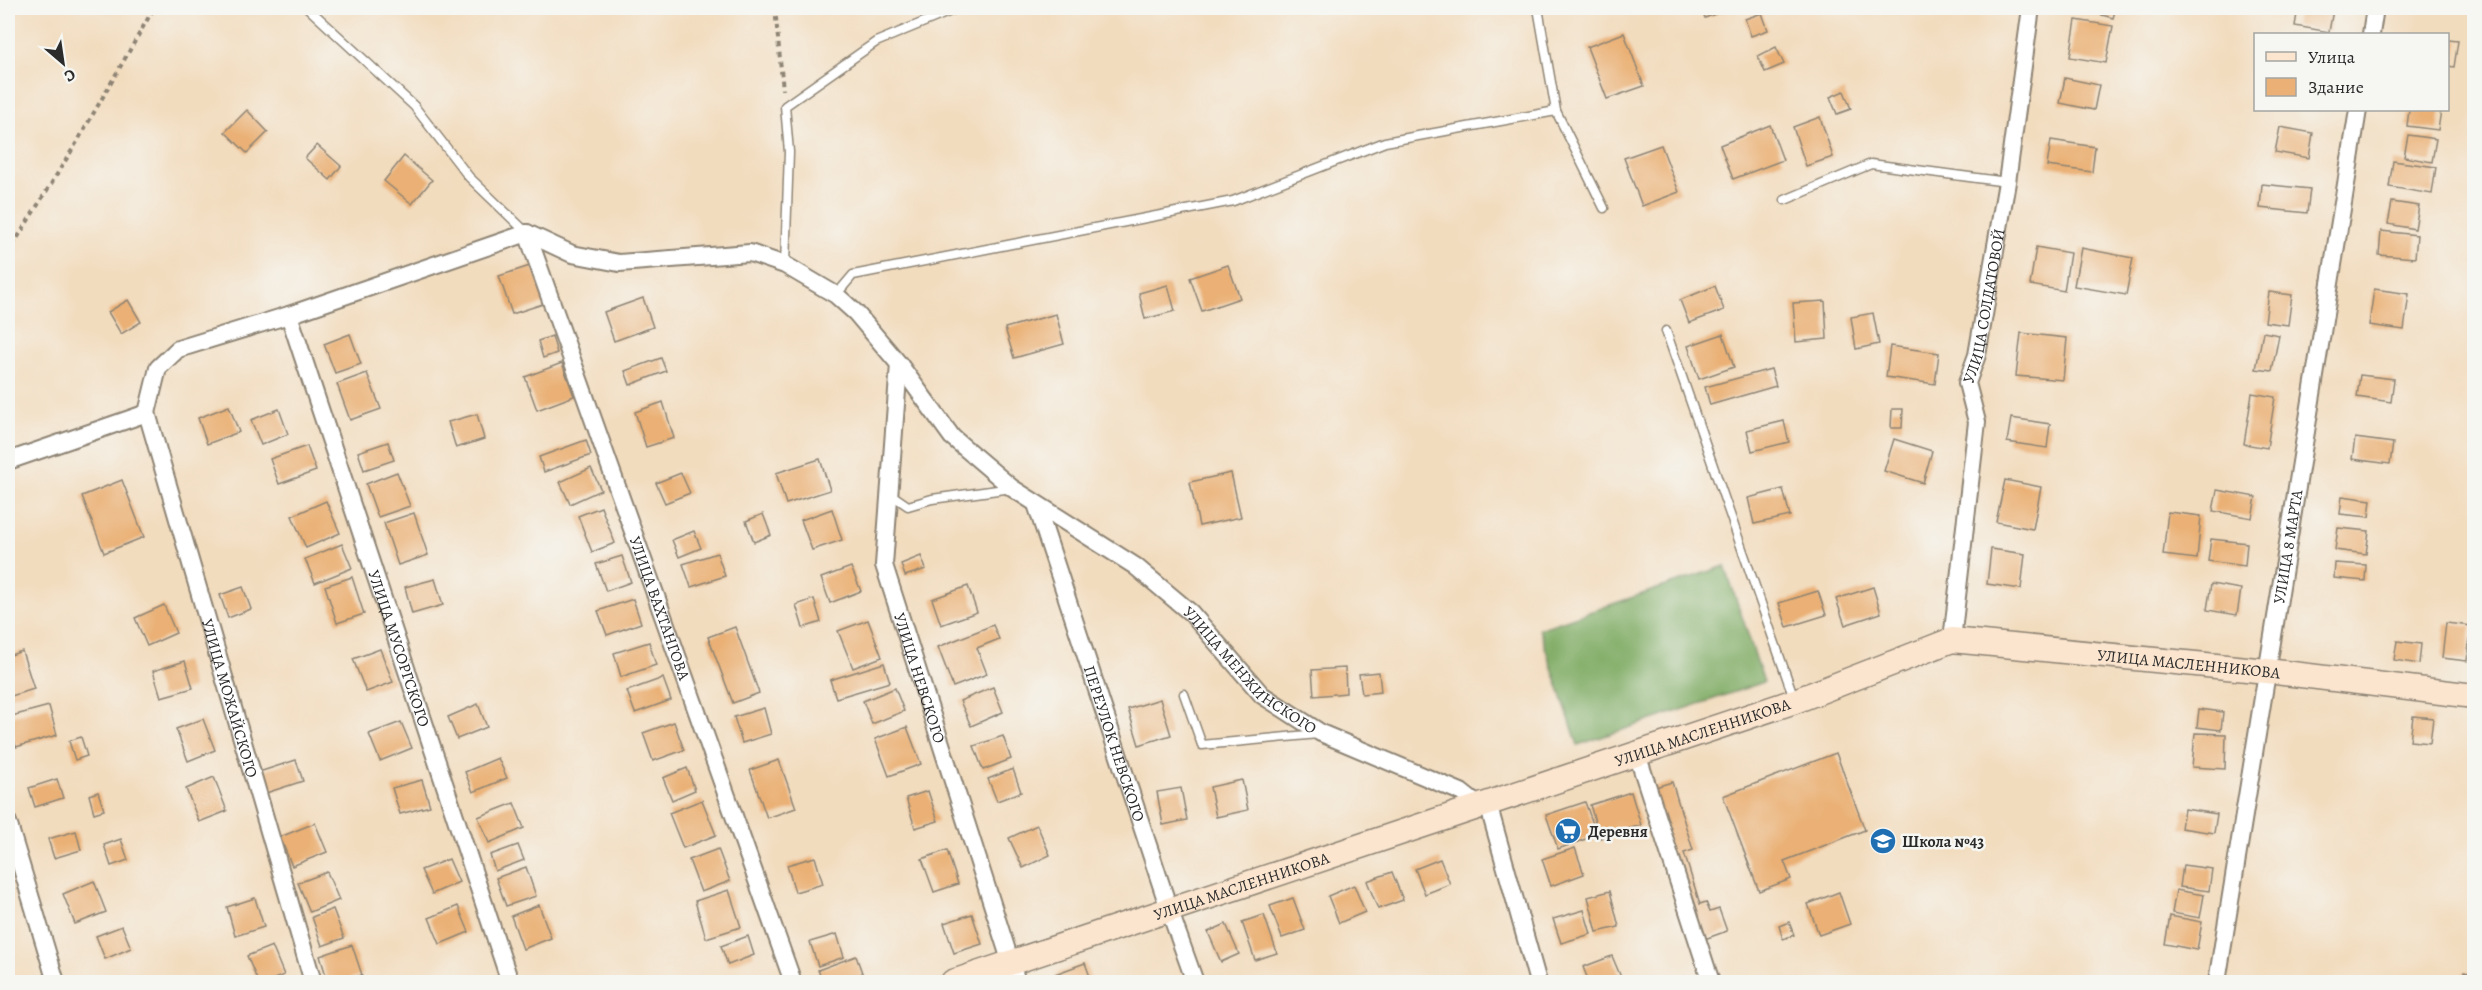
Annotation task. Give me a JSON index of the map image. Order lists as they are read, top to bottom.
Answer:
{
  "streets": {
    "street": [
      "УЛИЦА СОЛДАТОВОЙ",
      "УЛИЦА 8 МАРТА",
      "УЛИЦА ВАХТАНГОВА",
      "УЛИЦА МУСОРГСКОГО",
      "УЛИЦА МАСЛЕННИКОВА",
      "УЛИЦА МЕНЖИНСКОГО",
      "УЛИЦА НЕВСКОГО",
      "УЛИЦА МОЖАЙСКОГО",
      "ПЕРЕУЛОК НЕВСКОГО"
    ]
  },
  "crossings": [
    ["УЛИЦА СОЛДАТОВОЙ", "УЛИЦА МАСЛЕННИКОВА"],
    ["УЛИЦА 8 МАРТА", "УЛИЦА МАСЛЕННИКОВА"],
    ["УЛИЦА ВАХТАНГОВА", "УЛИЦА МЕНЖИНСКОГО"],
    ["УЛИЦА МАСЛЕННИКОВА", "УЛИЦА МЕНЖИНСКОГО"],
    ["УЛИЦА МАСЛЕННИКОВА", "УЛИЦА НЕВСКОГО"],
    ["УЛИЦА МАСЛЕННИКОВА", "ПЕРЕУЛОК НЕВСКОГО"],
    ["УЛИЦА МЕНЖИНСКОГО", "УЛИЦА НЕВСКОГО"],
    ["УЛИЦА МЕНЖИНСКОГО", "ПЕРЕУЛОК НЕВСКОГО"]
  ],
  "places": {
    "supermarket": ["Деревня"],
    "school or university": ["Школа №43"]
  },
  "legend": ["Улица", "Здание"],
  "north": "bottom right"
}
